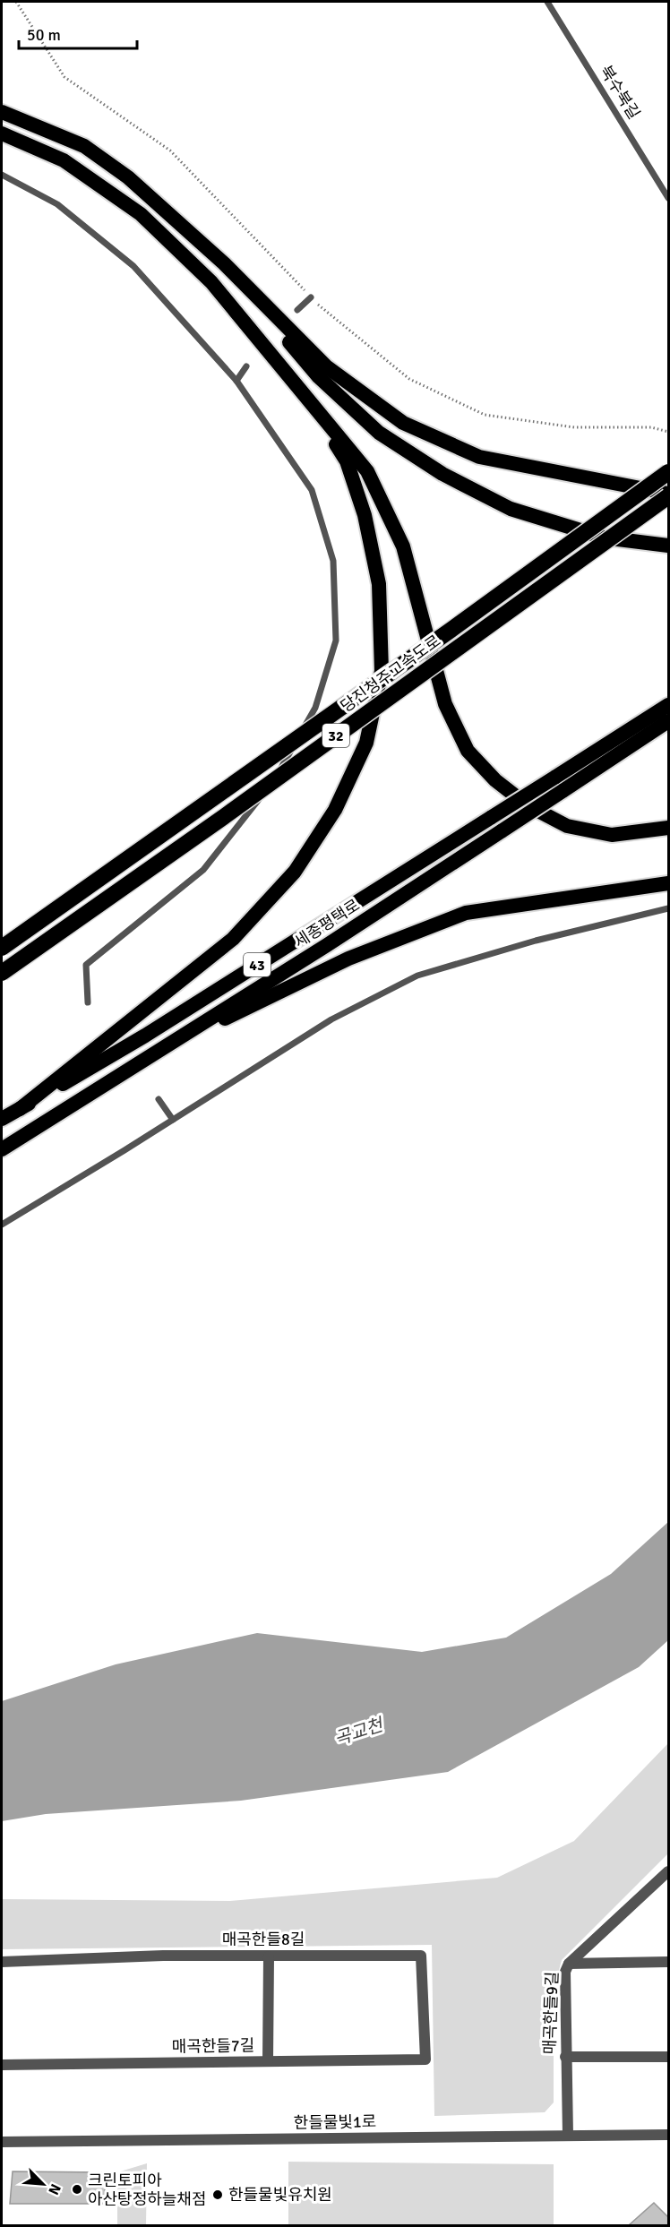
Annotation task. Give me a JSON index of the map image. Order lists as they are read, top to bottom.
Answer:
{
  "streets": {
    "highway": [
      "당진청주고속도로",
      "32",
      "세종평택로",
      "43"
    ],
    "street": [
      "매곡한들8길",
      "매곡한들9길",
      "매곡한들7길",
      "한들물빛1로"
    ],
    "lane": ["북수북길"]
  },
  "crossings": [
    ["매곡한들8길", "매곡한들7길"],
    ["매곡한들9길", "한들물빛1로"]
  ],
  "water": ["곡교천"],
  "places": ["크린토피아 아산탕정하늘채점", "한들물빛유치원"],
  "scale_bar": "50 m",
  "north": "bottom right"
}
